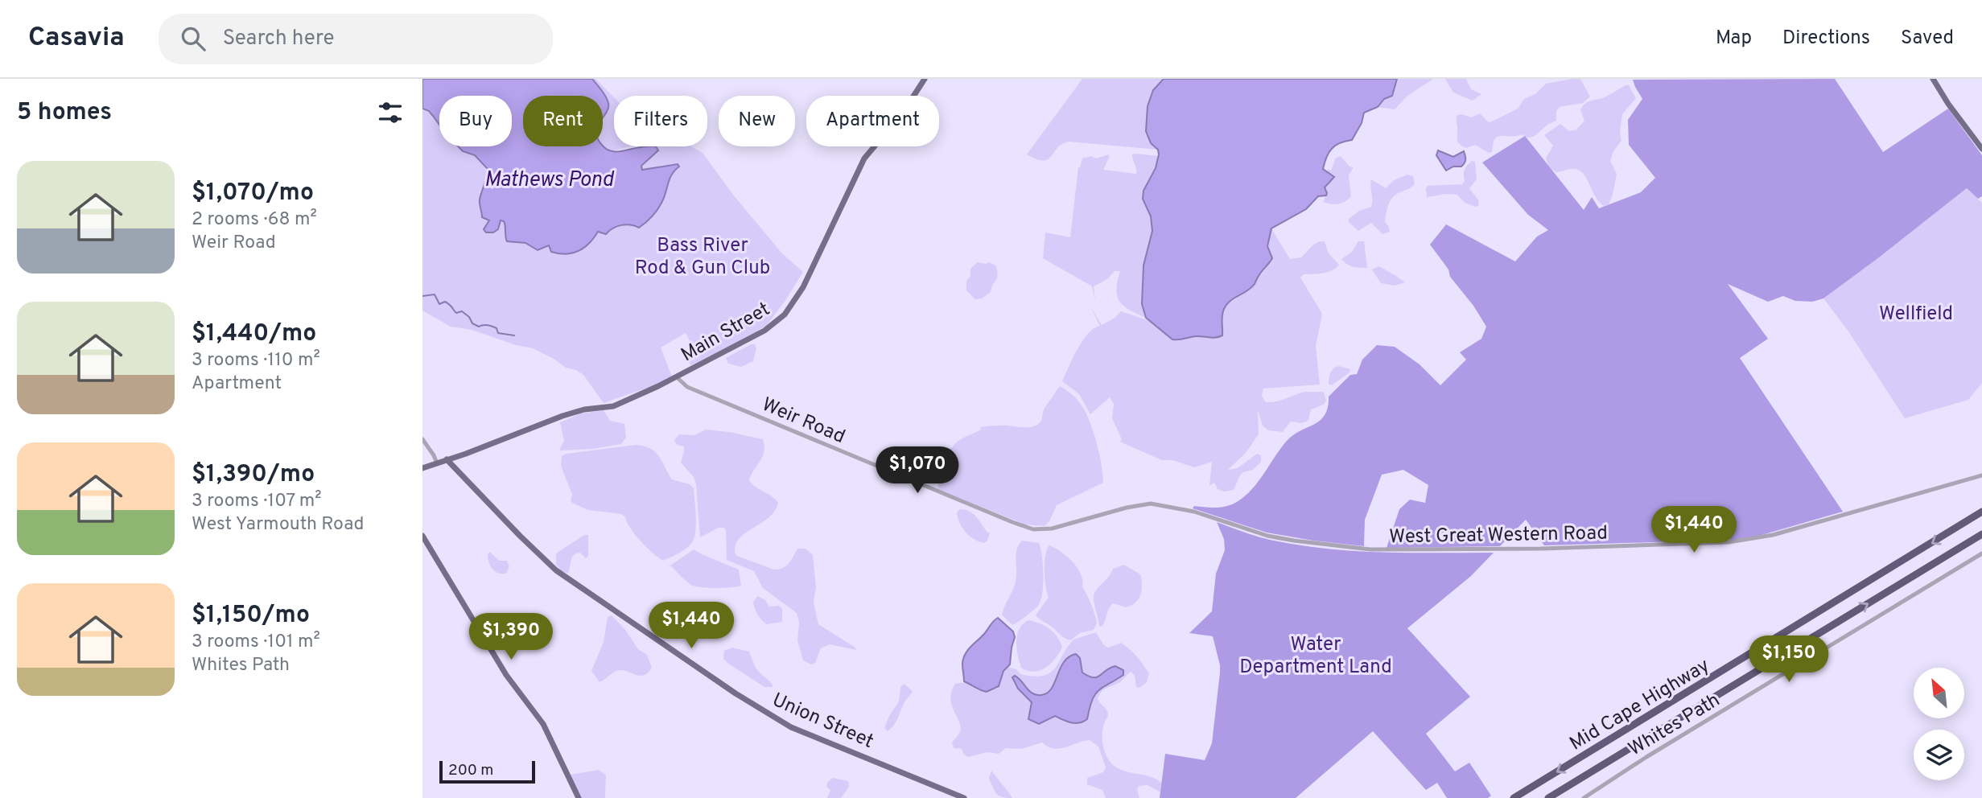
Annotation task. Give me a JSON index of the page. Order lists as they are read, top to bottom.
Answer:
{
  "streets": {
    "highway": ["Mid Cape Highway"],
    "main road": ["Main Street", "Union Street"],
    "street": ["Weir Road", "West Great Western Road", "Whites Path"]
  },
  "crossings": [
    ["Main Street", "Weir Road"],
    ["Main Street", "Union Street"],
    ["Weir Road", "West Great Western Road"]
  ],
  "water": ["Mathews Pond"],
  "parks": ["Bass River Rod & Gun Club", "Wellfield", "Water Department Land"],
  "scale_bar": "200 m",
  "north": "top left",
  "page": {
    "header": "Casavia",
    "search": "Search here",
    "nav": ["Map", "Directions", "Saved"],
    "heading": "5 homes",
    "chip": [
      "Buy",
      "Rent",
      "Filters",
      "New",
      "Apartment"
    ],
    "list": [
      {
        "name": "$1,070/mo",
        "note": "2 rooms · 68 m² · Weir Road"
      },
      {
        "name": "$1,440/mo",
        "note": "3 rooms · 110 m² · Apartment"
      },
      {
        "name": "$1,390/mo",
        "note": "3 rooms · 107 m² · West Yarmouth Road"
      },
      {
        "name": "$1,150/mo",
        "note": "3 rooms · 101 m² · Whites Path"
      }
    ],
    "price": [
      "$1,070",
      "$1,440",
      "$1,440",
      "$1,390",
      "$1,150"
    ],
    "scale": "200 m"
  }
}
